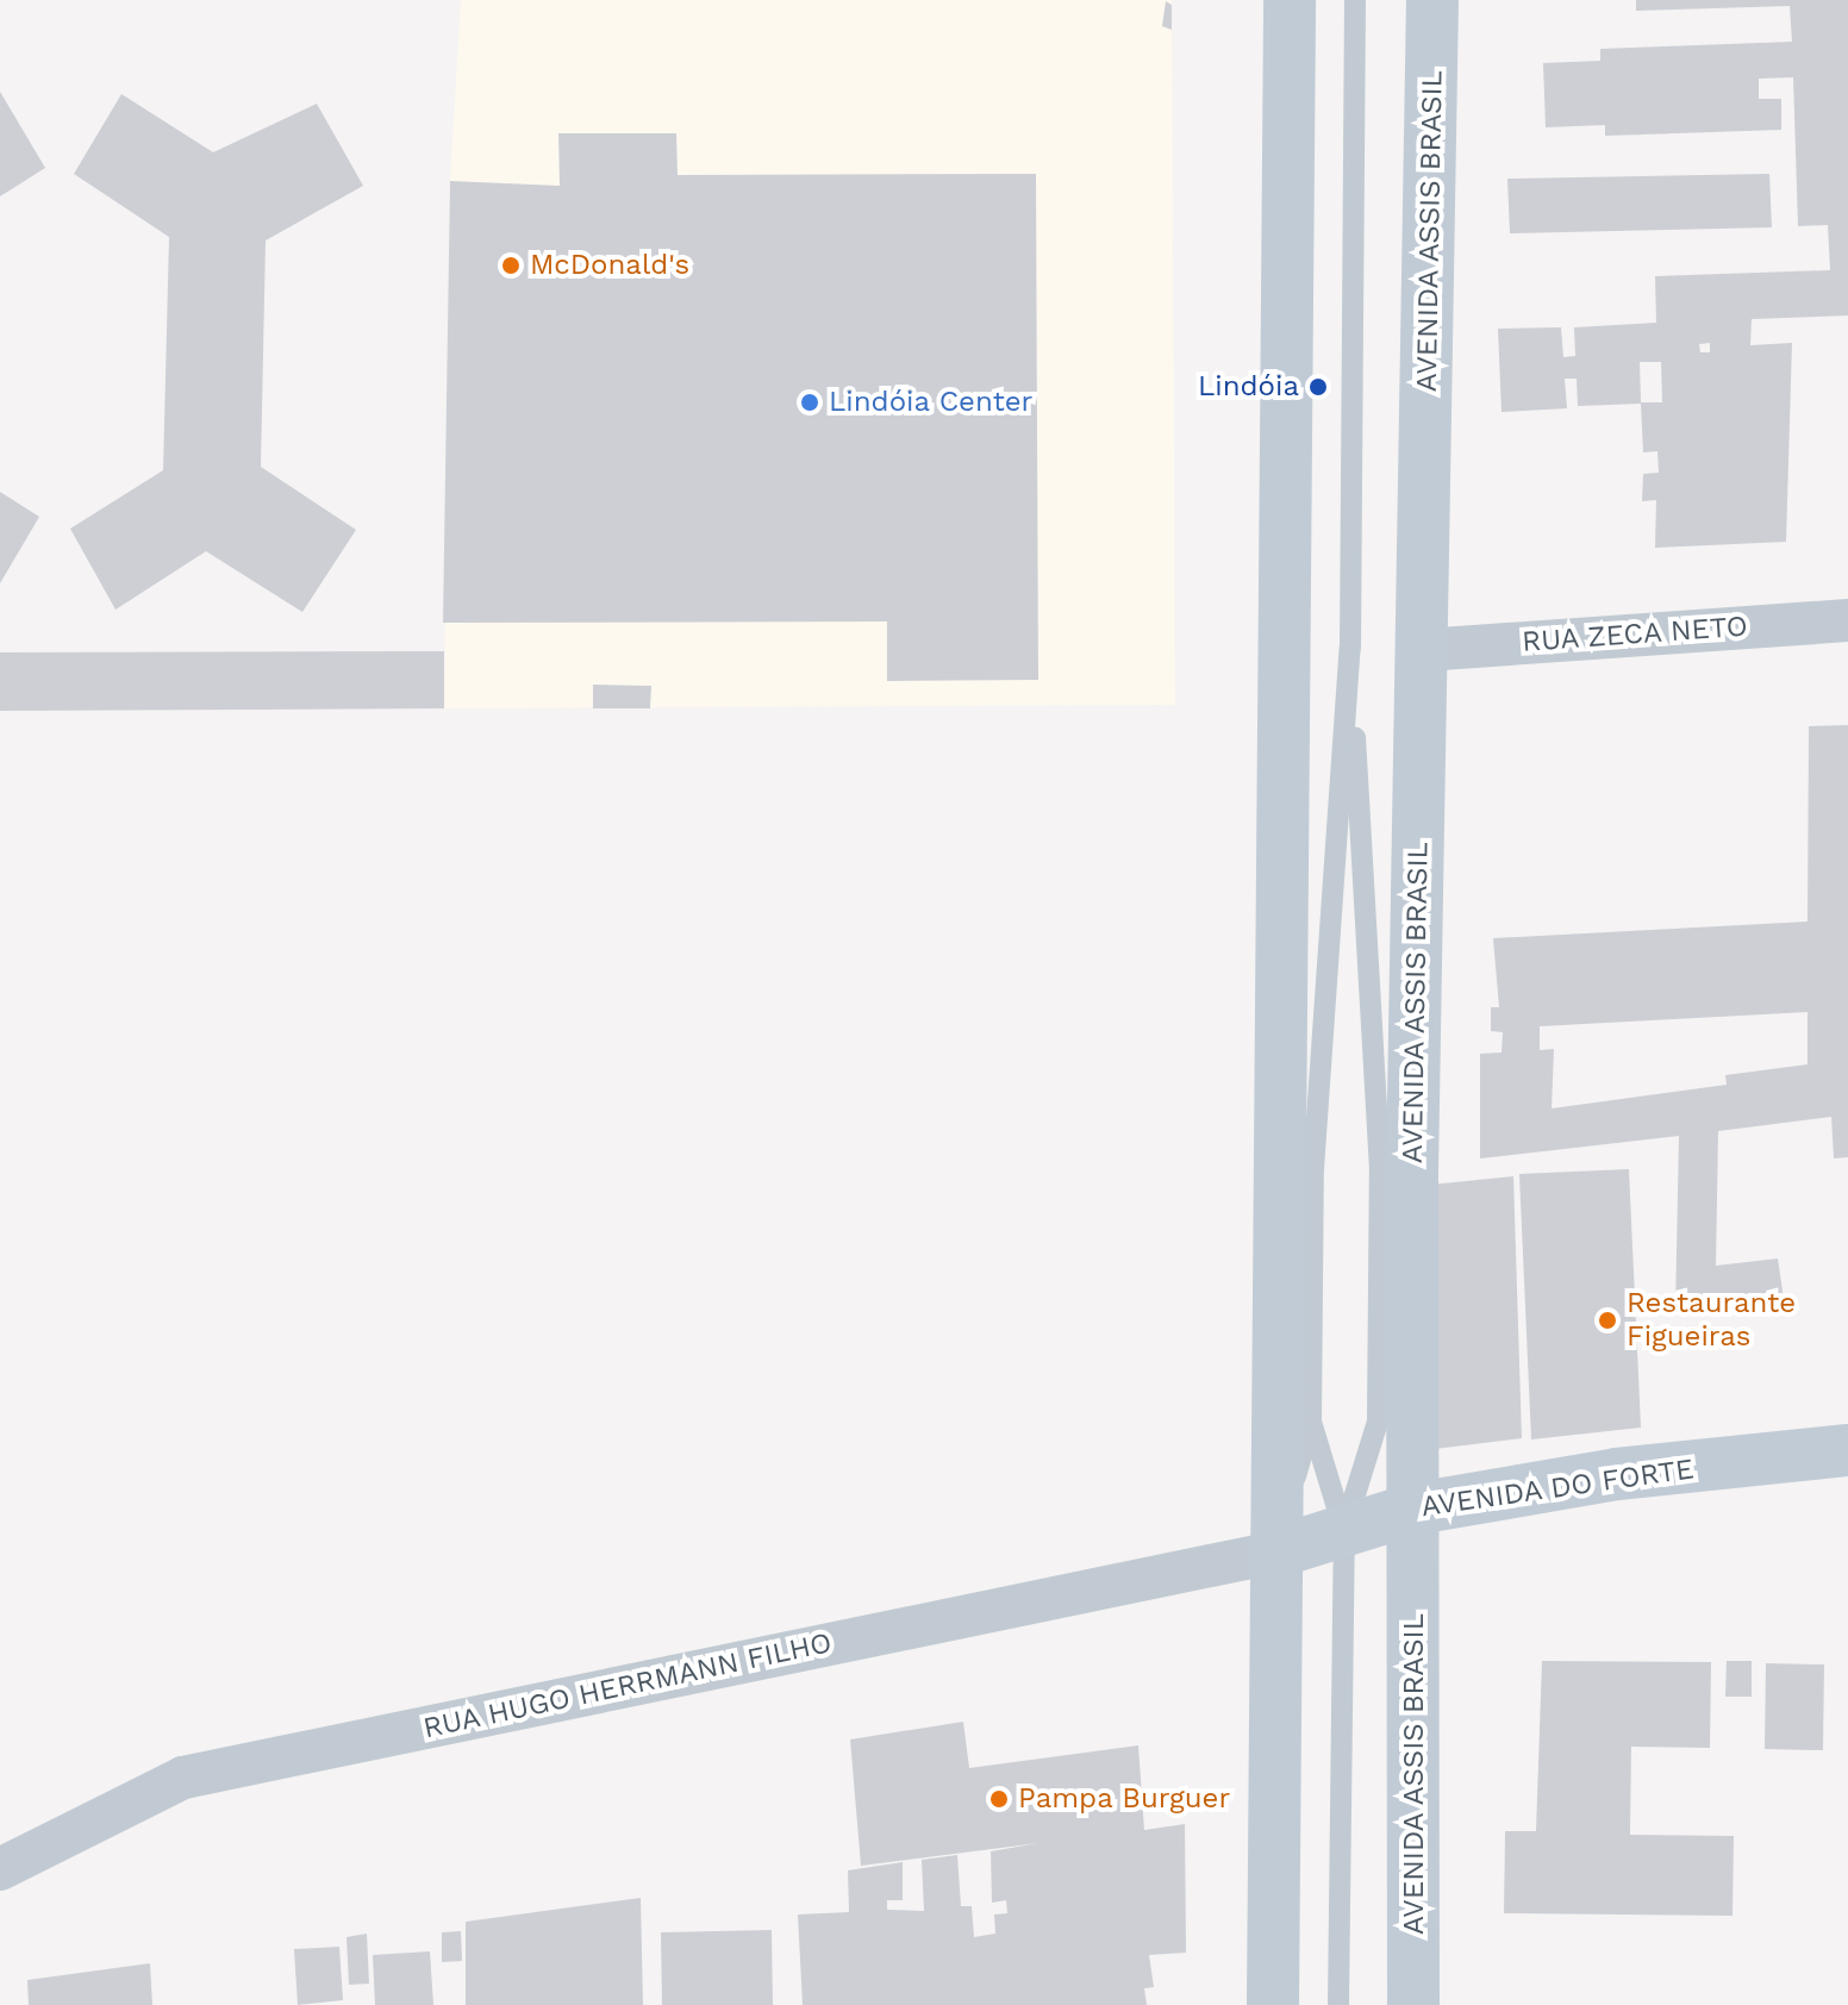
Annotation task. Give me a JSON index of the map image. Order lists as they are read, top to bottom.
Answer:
{
  "streets": {
    "main road": ["AVENIDA ASSIS BRASIL", "AVENIDA DO FORTE"],
    "street": ["RUA ZECA NETO", "RUA HUGO HERRMANN FILHO"]
  },
  "crossings": [
    ["AVENIDA ASSIS BRASIL", "RUA ZECA NETO"],
    ["AVENIDA ASSIS BRASIL", "AVENIDA DO FORTE"],
    ["AVENIDA DO FORTE", "RUA HUGO HERRMANN FILHO"]
  ],
  "places": [
    "McDonald's",
    "Lindóia",
    "Lindóia Center",
    "Restaurante Figueiras",
    "Pampa Burguer"
  ]
}
